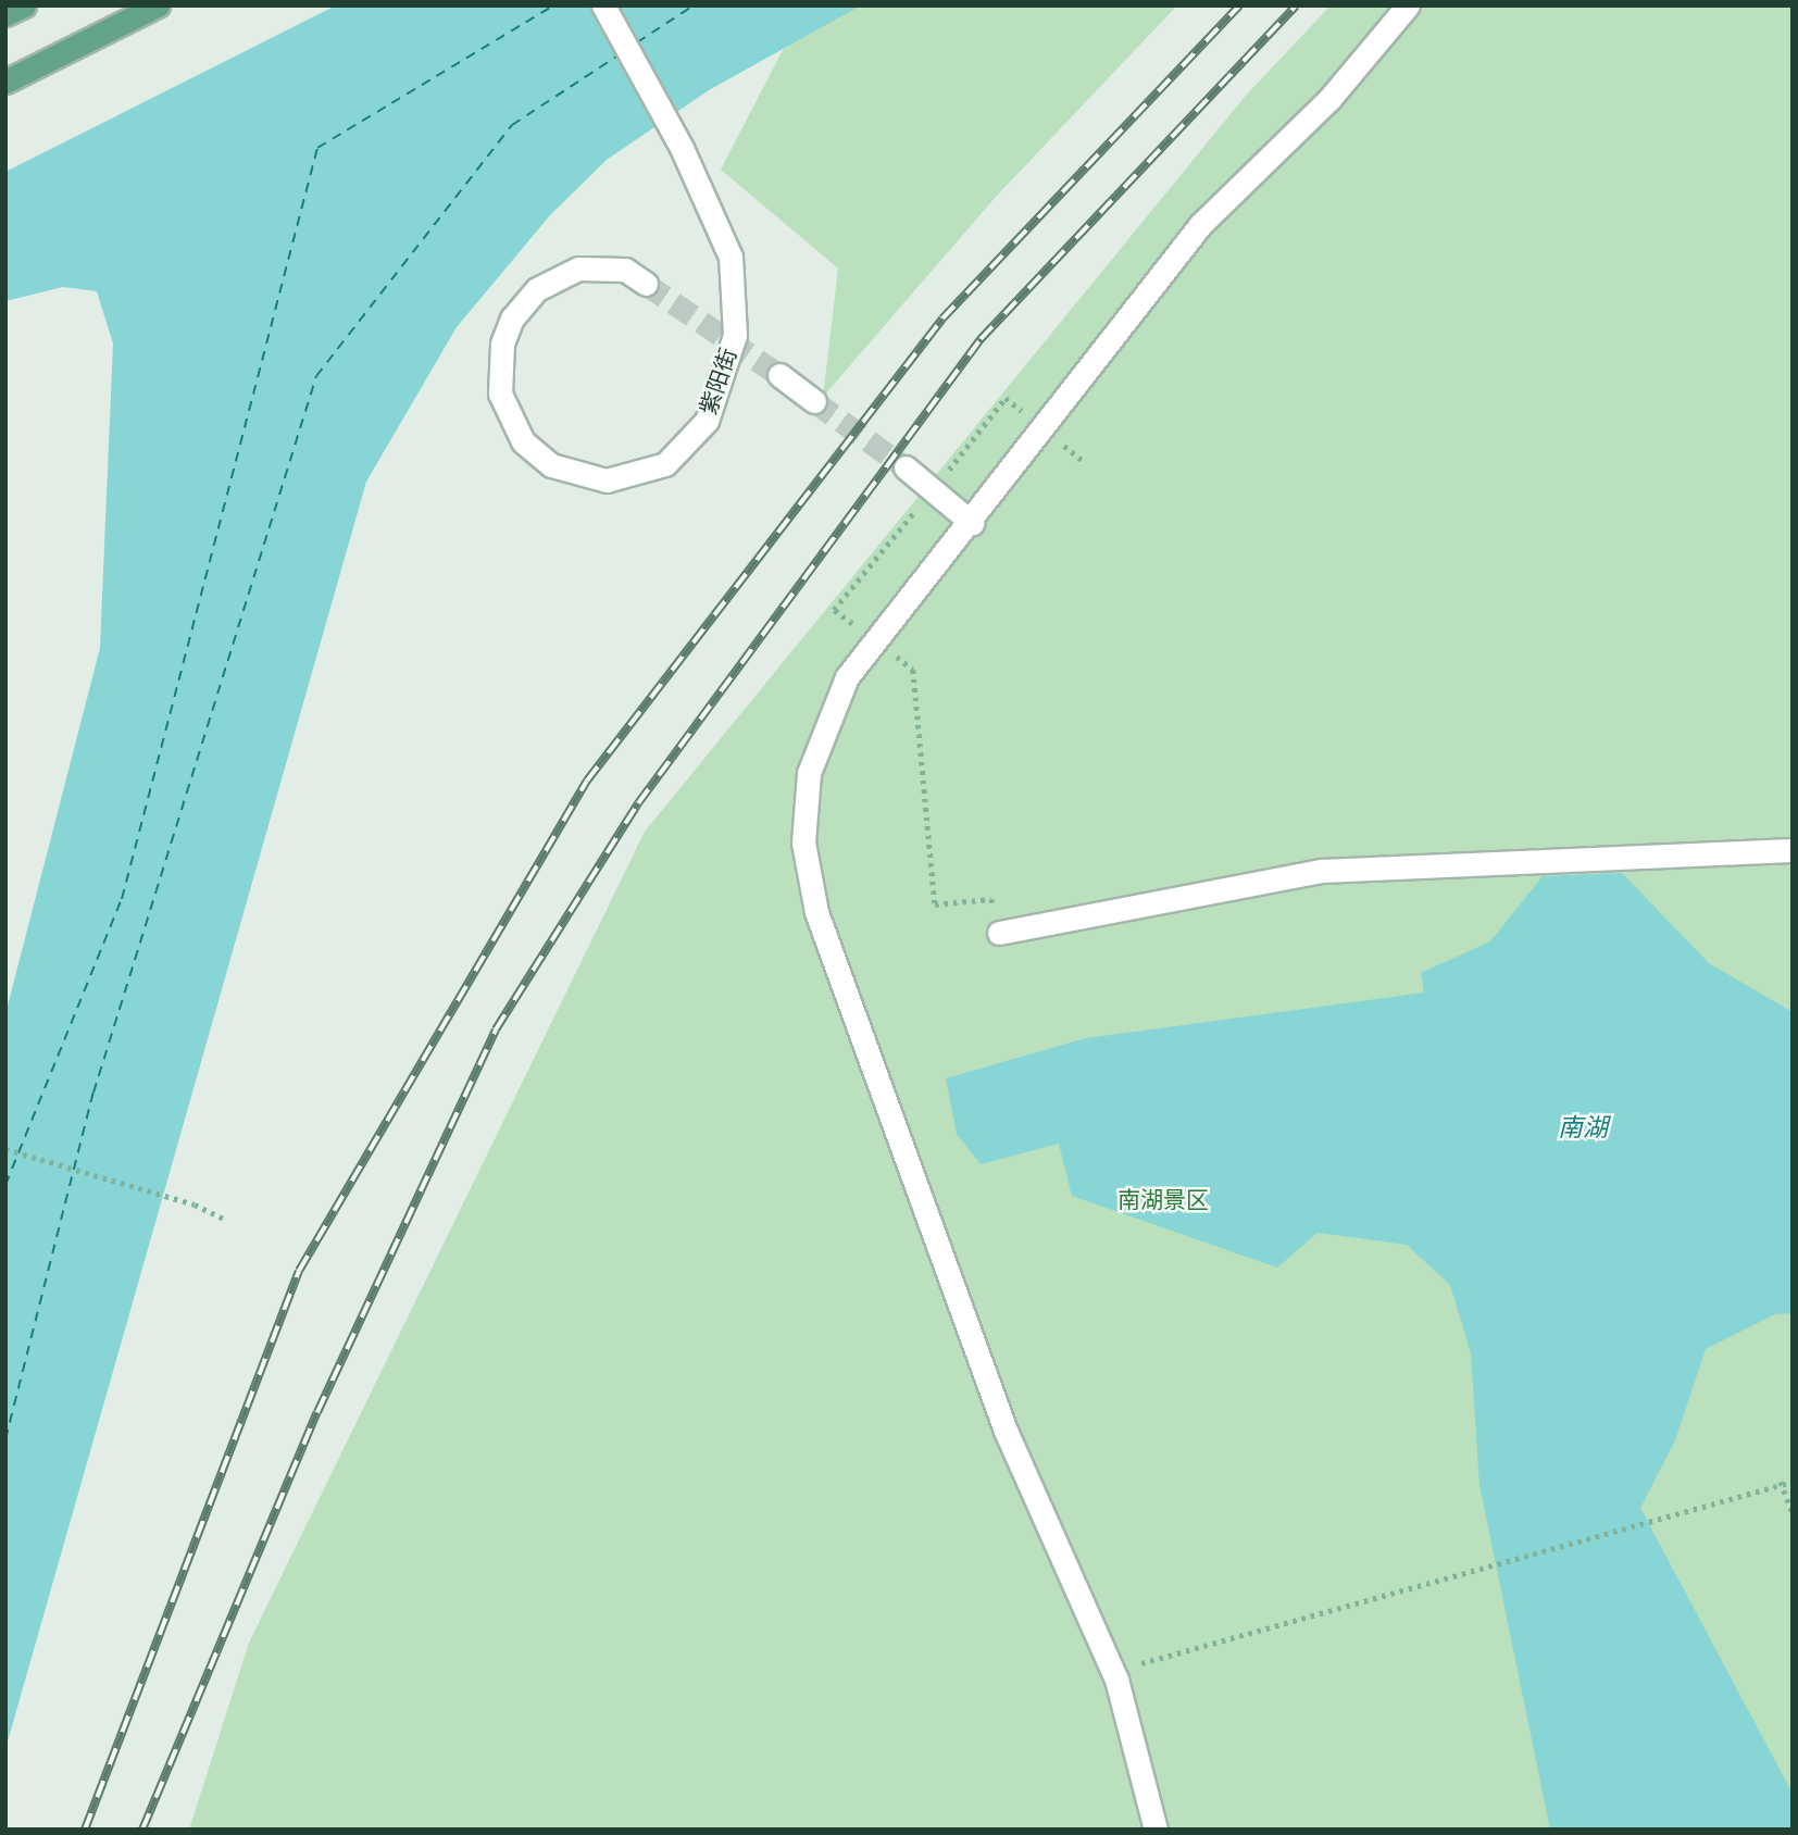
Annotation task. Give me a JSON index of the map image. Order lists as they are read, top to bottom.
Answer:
{
  "streets": {
    "street": ["紫阳街"]
  },
  "water": ["南湖"],
  "parks": ["南湖景区"]
}
